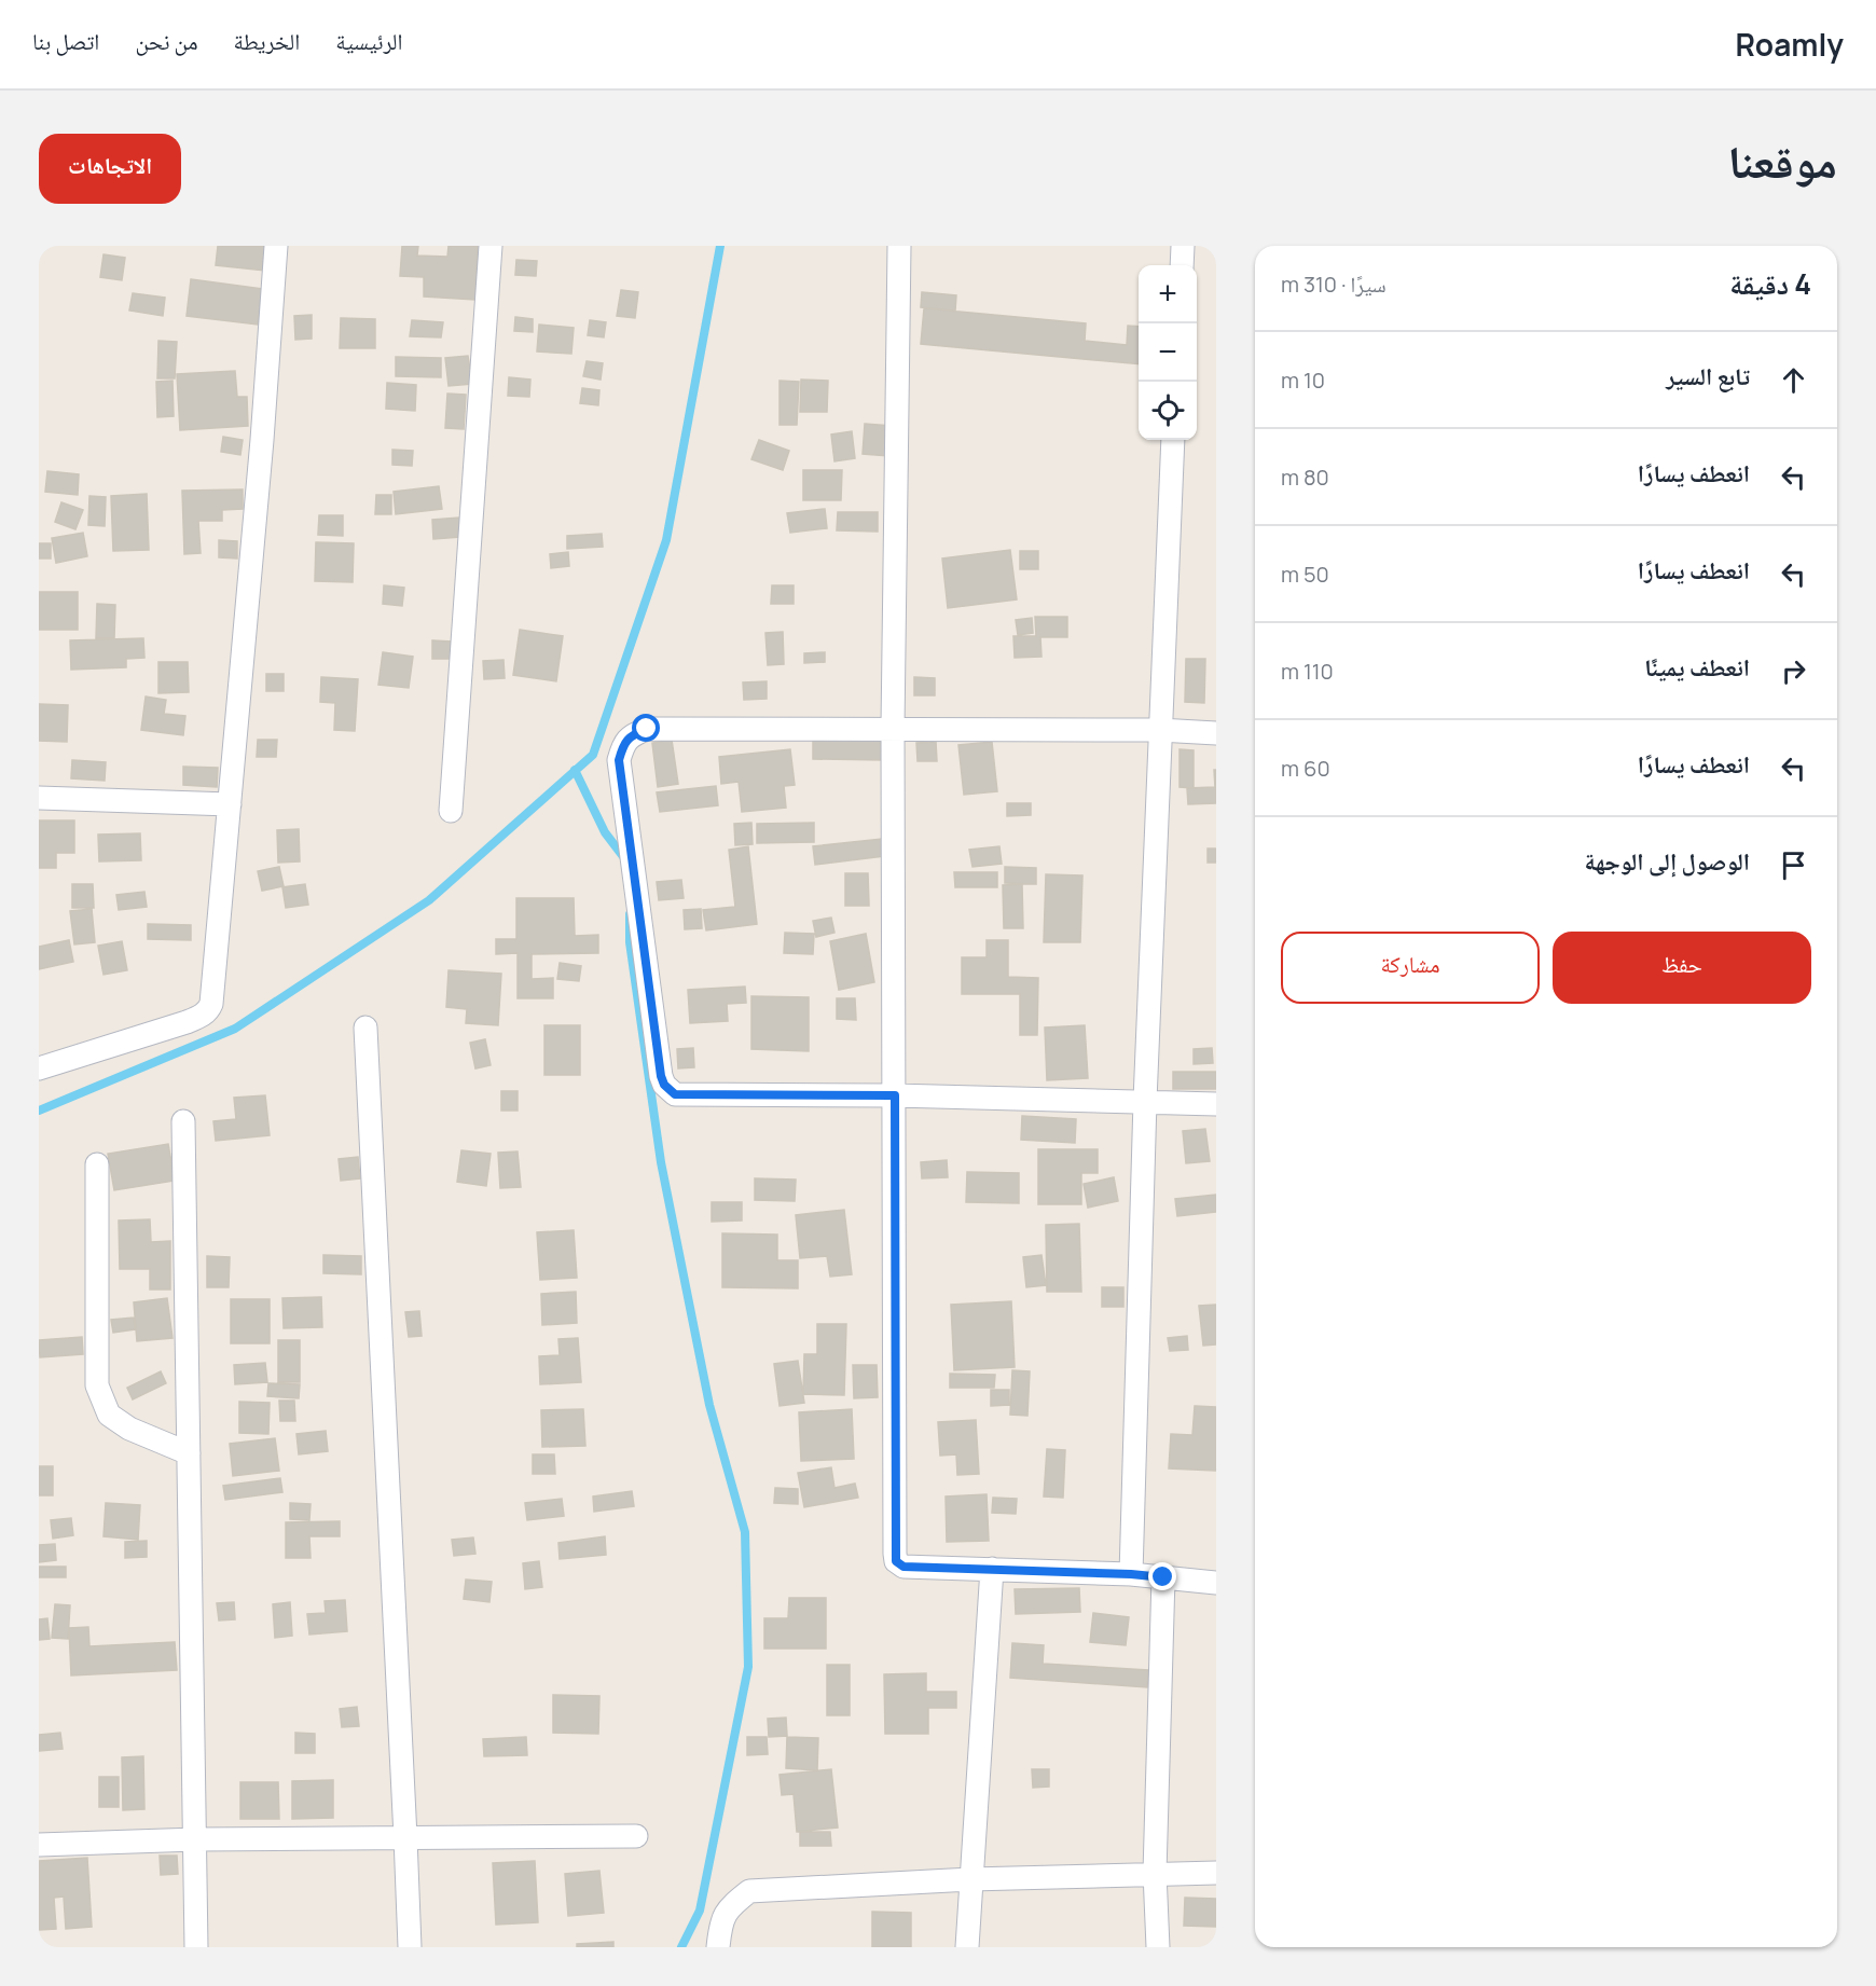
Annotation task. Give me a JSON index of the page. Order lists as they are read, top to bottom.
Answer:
{
  "page": {
    "header": "Roamly",
    "nav": [
      "الرئيسية",
      "الخريطة",
      "من نحن",
      "اتصل بنا"
    ],
    "title": "موقعنا",
    "buttons": [
      "الاتجاهات",
      ["حفظ", "مشاركة"]
    ],
    "heading": ["4 دقيقة", "سيرًا · 310 m"],
    "map_buttons": ["+", "−"],
    "list": [
      ["تابع السير", "10 m"],
      ["انعطف يسارًا", "80 m"],
      ["انعطف يسارًا", "50 m"],
      ["انعطف يمينًا", "110 m"],
      ["انعطف يسارًا", "60 m"],
      "الوصول إلى الوجهة"
    ]
  }
}
